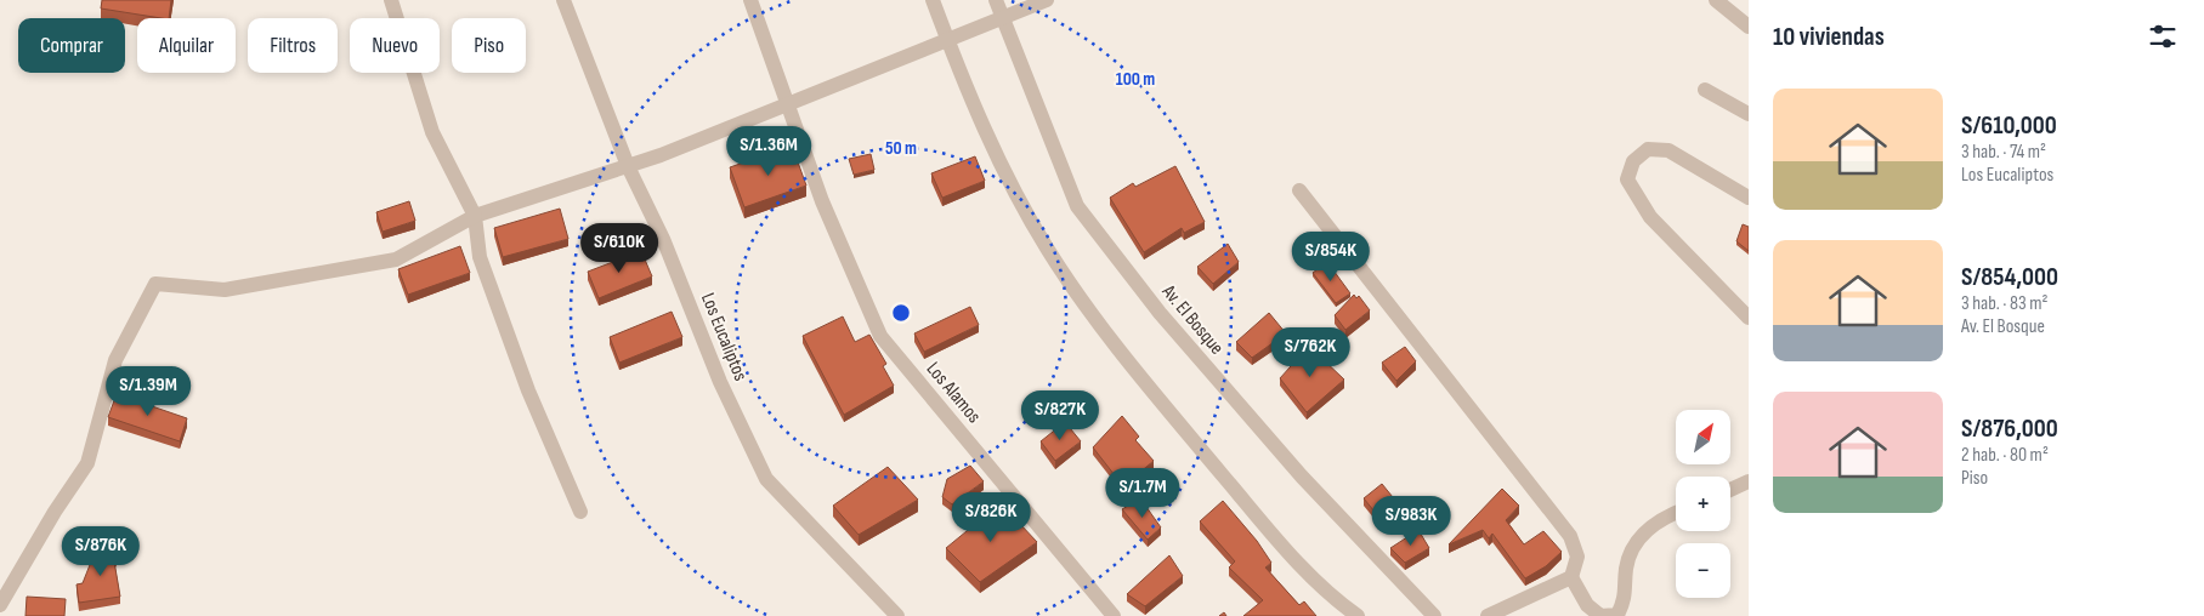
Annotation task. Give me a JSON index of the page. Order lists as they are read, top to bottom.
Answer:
{
  "streets": {
    "street": ["Av. El Bosque", "Los Eucaliptos", "Los Alamos"]
  },
  "north": "top right",
  "page": {
    "heading": "10 viviendas",
    "chip": [
      "Comprar",
      "Alquilar",
      "Filtros",
      "Nuevo",
      "Piso"
    ],
    "list": [
      {
        "name": "S/610,000",
        "note": "3 hab. · 74 m² · Los Eucaliptos"
      },
      {
        "name": "S/854,000",
        "note": "3 hab. · 83 m² · Av. El Bosque"
      },
      {
        "name": "S/876,000",
        "note": "2 hab. · 80 m² · Piso"
      }
    ],
    "price": [
      "S/1.36M",
      "S/610K",
      "S/854K",
      "S/762K",
      "S/1.39M",
      "S/827K",
      "S/1.7M",
      "S/826K",
      "S/983K",
      "S/876K"
    ],
    "map_buttons": ["+", "−"]
  },
  "rings": ["100 m", "50 m"]
}
